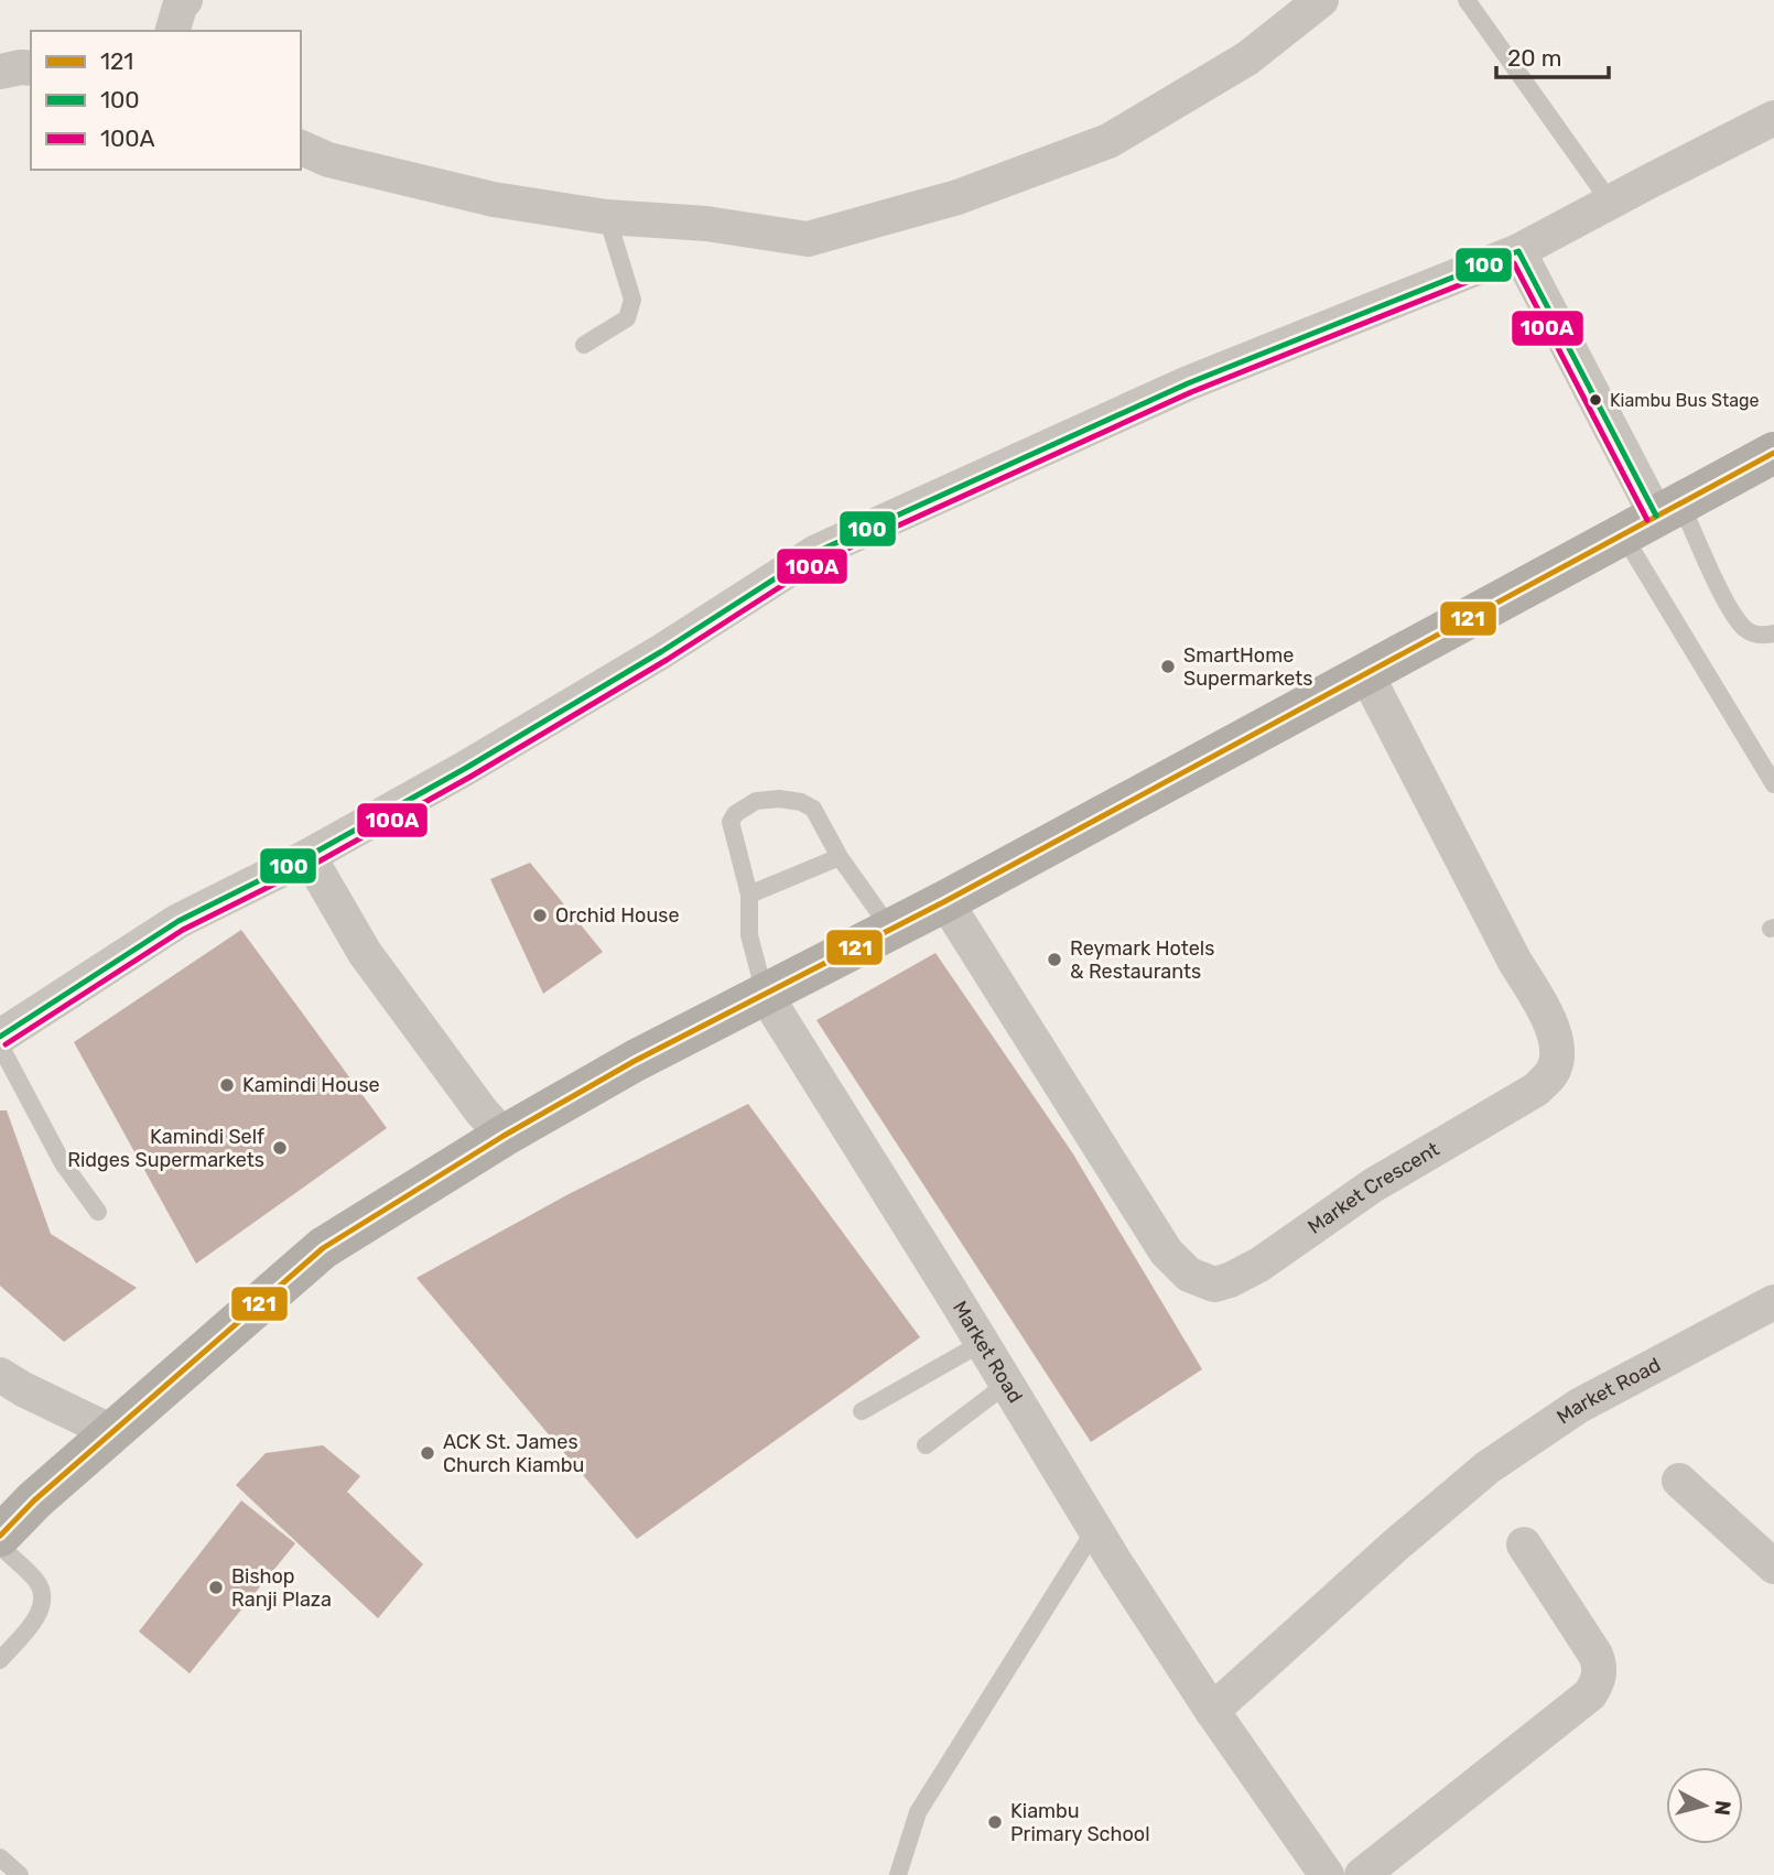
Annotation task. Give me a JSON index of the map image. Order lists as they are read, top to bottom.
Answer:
{
  "streets": {
    "street": ["Market Crescent", "Market Road"]
  },
  "places": [
    "Kiambu Bus Stage",
    "SmartHome Supermarkets",
    "Orchid House",
    "Reymark Hotels & Restaurants",
    "Kamindi House",
    "Kamindi Self Ridges Supermarkets",
    "ACK St. James Church Kiambu",
    "Bishop Ranji Plaza",
    "Kiambu Primary School"
  ],
  "lines": ["transit line 100", "transit line 100A", "transit line 121"],
  "legend": ["121", "100", "100A"],
  "scale_bar": "20 m",
  "north": "right"
}
